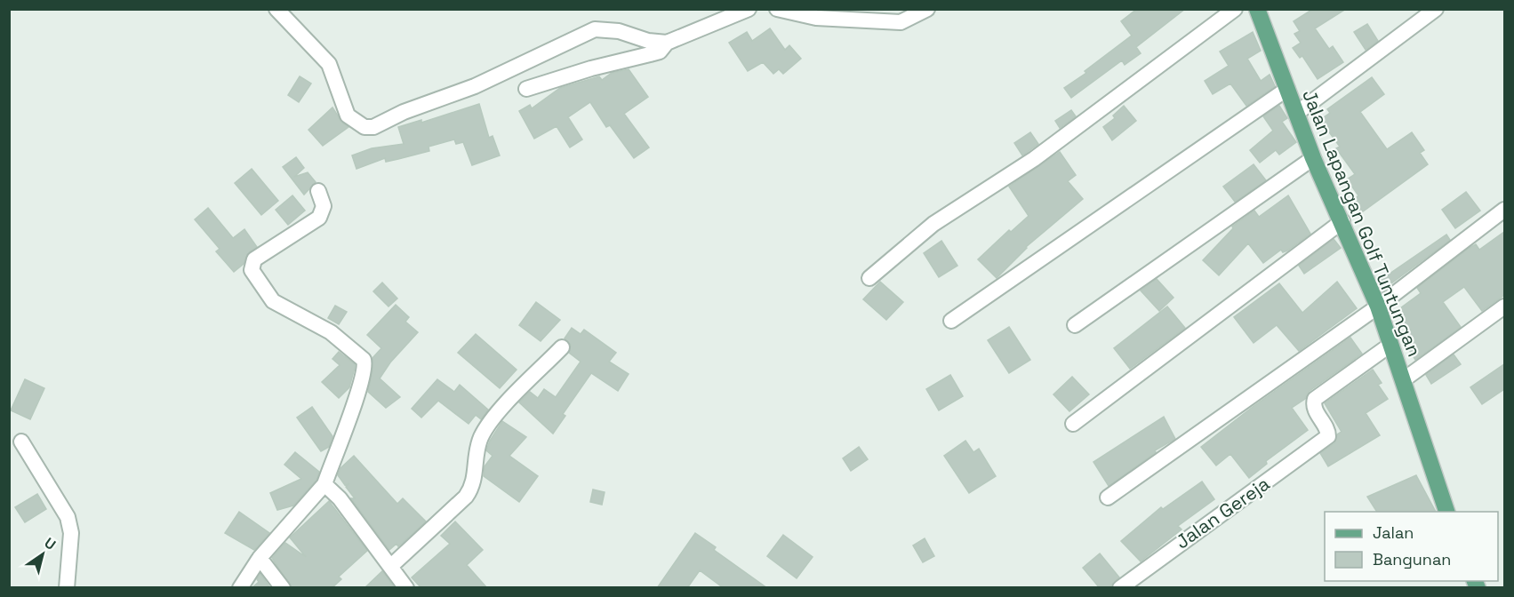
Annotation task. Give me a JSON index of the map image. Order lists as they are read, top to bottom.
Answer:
{
  "streets": {
    "main road": ["Jalan Lapangan Golf Tuntungan"],
    "street": ["Jalan Gereja"]
  },
  "crossings": [
    ["Jalan Lapangan Golf Tuntungan", "Jalan Gereja"]
  ],
  "legend": ["Jalan", "Bangunan"],
  "north": "top right"
}
